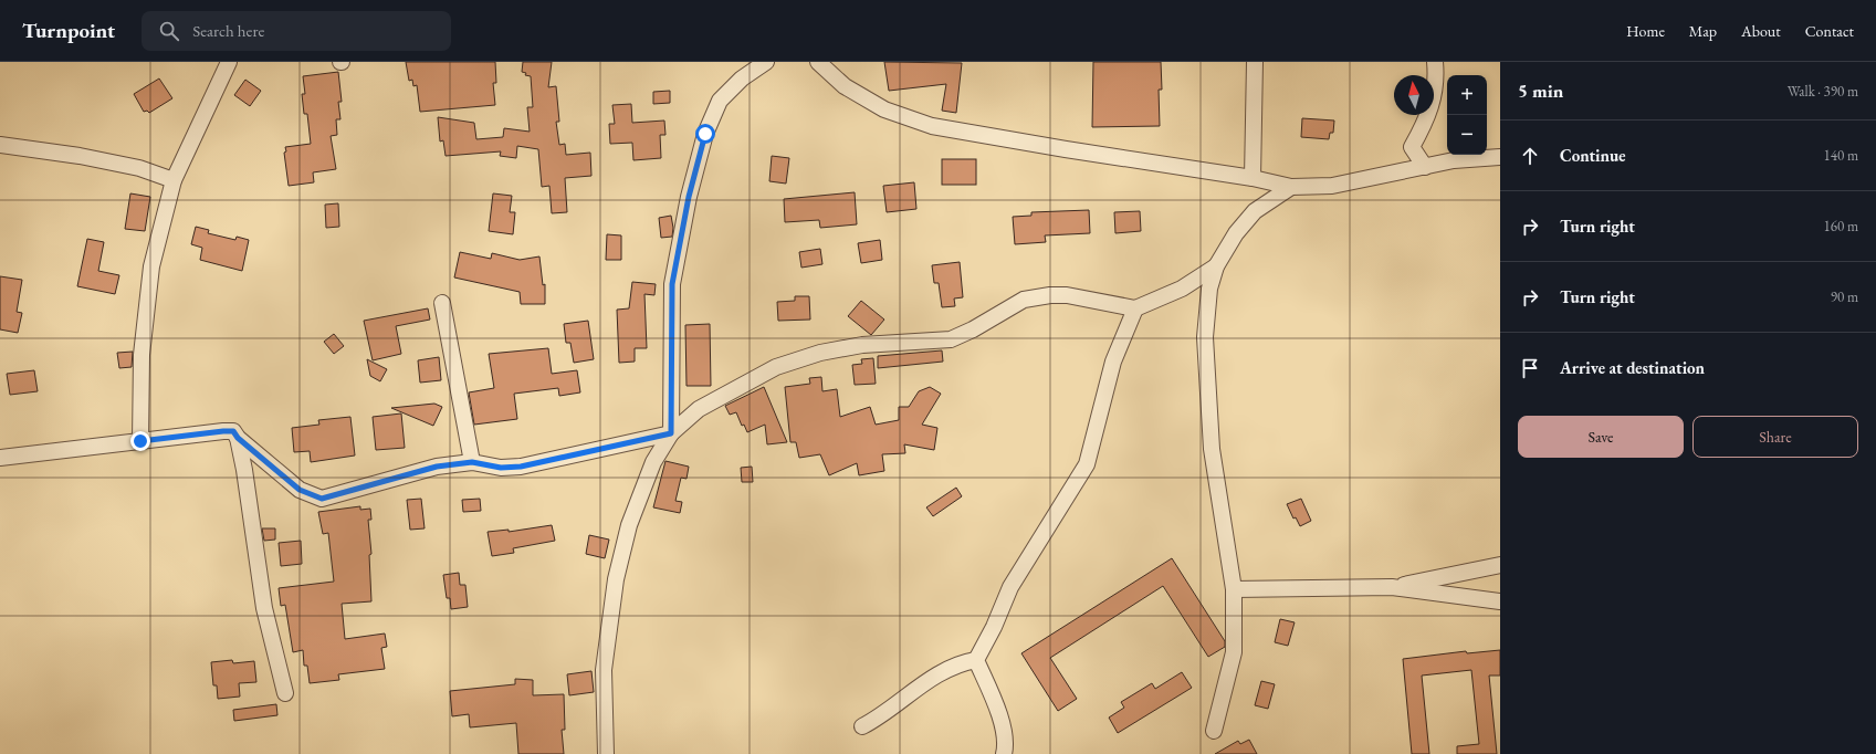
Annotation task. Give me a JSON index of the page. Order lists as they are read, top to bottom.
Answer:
{
  "north": "top",
  "page": {
    "header": "Turnpoint",
    "search": "Search here",
    "nav": [
      "Home",
      "Map",
      "About",
      "Contact"
    ],
    "heading": ["5 min", "Walk · 390 m"],
    "map_buttons": ["+", "−"],
    "list": [
      ["Continue", "140 m"],
      ["Turn right", "160 m"],
      ["Turn right", "90 m"],
      "Arrive at destination"
    ],
    "buttons": ["Save", "Share"]
  }
}
